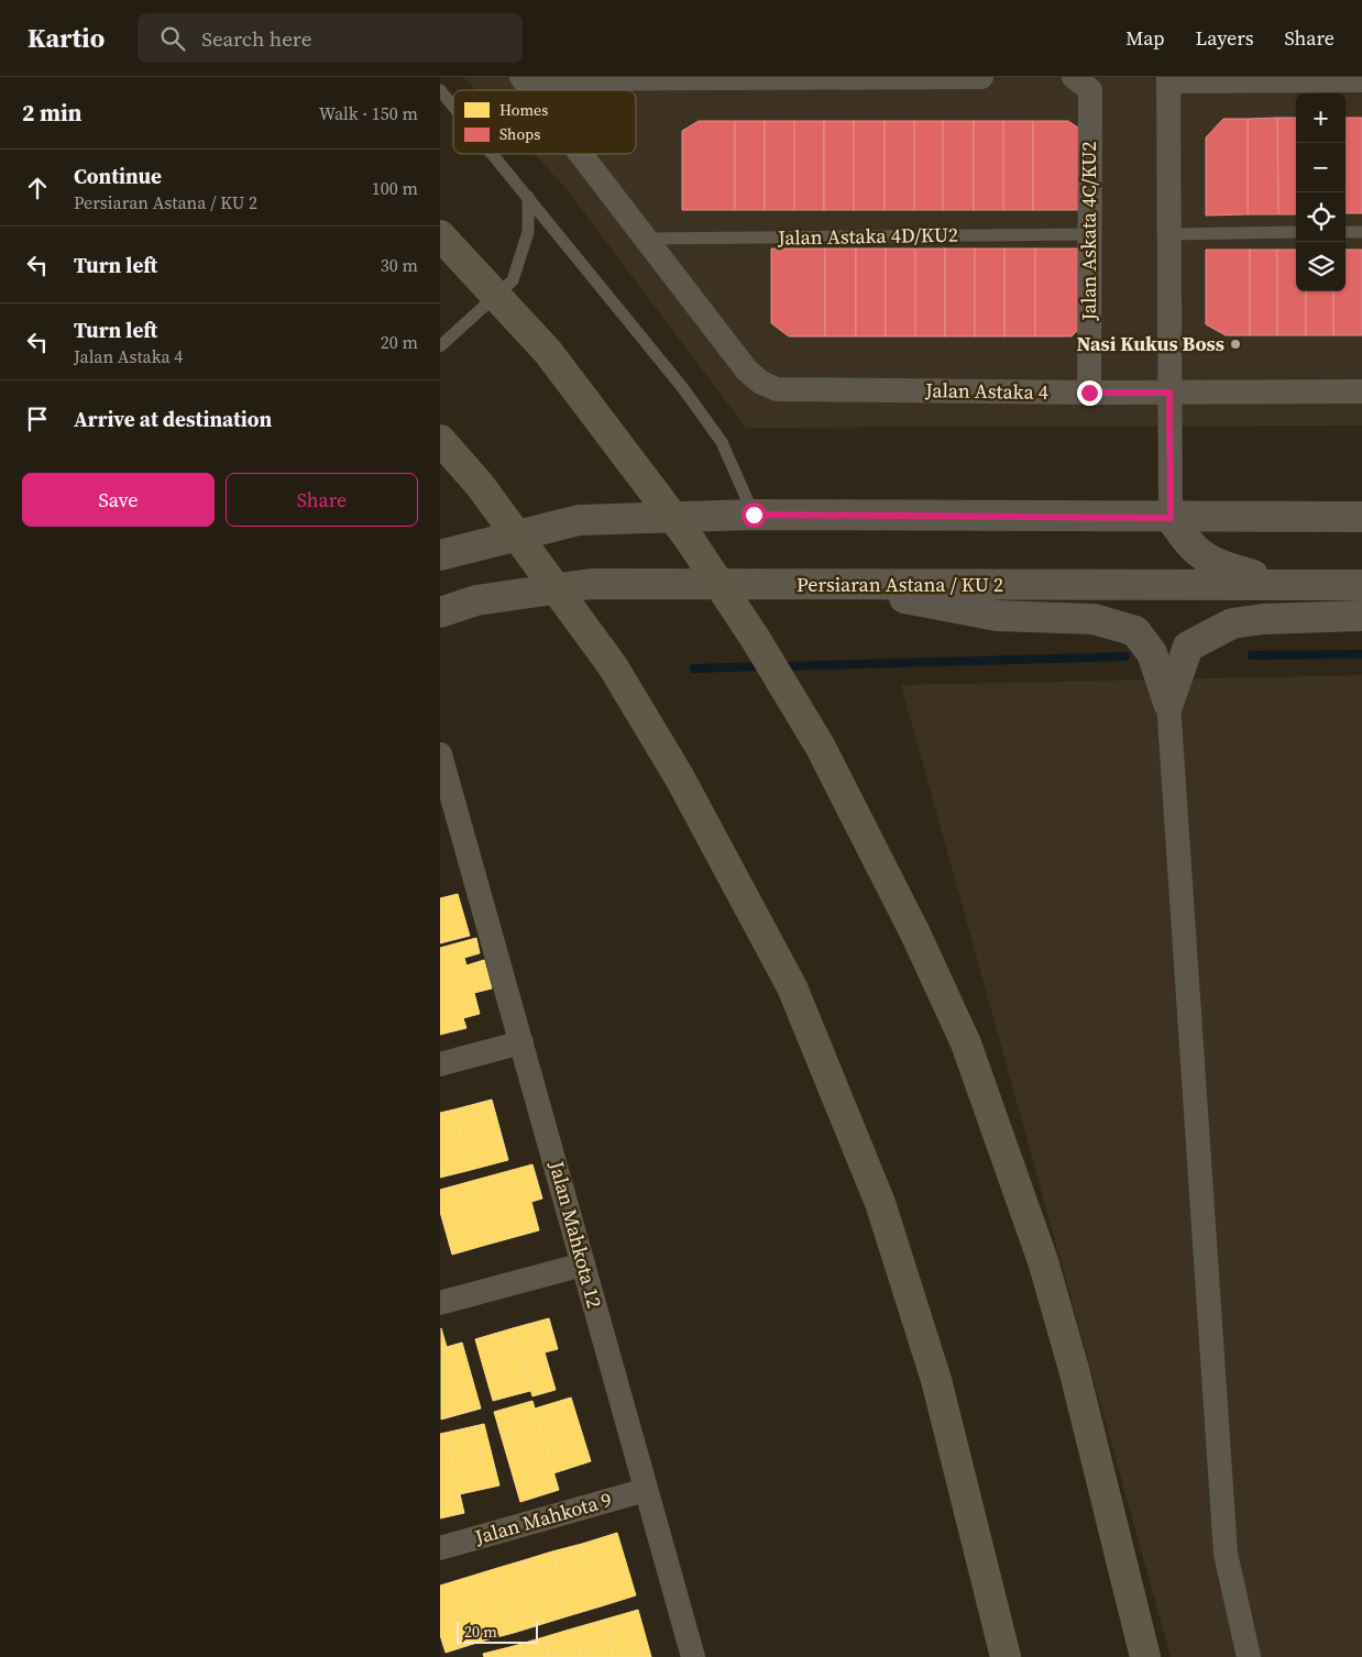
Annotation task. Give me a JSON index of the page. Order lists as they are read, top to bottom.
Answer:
{
  "streets": {
    "street": [
      "Jalan Askata 4C/KU2",
      "Jalan Astaka 4",
      "Persiaran Astana / KU 2",
      "Jalan Mahkota 12",
      "Jalan Mahkota 9"
    ],
    "lane": ["Jalan Astaka 4D/KU2"]
  },
  "crossings": [
    ["Jalan Askata 4C/KU2", "Jalan Astaka 4D/KU2"],
    ["Jalan Askata 4C/KU2", "Jalan Astaka 4"],
    ["Jalan Astaka 4D/KU2", "Jalan Astaka 4"],
    ["Jalan Mahkota 12", "Jalan Mahkota 9"]
  ],
  "places": ["Nasi Kukus Boss"],
  "legend": ["Homes", "Shops"],
  "scale_bar": "20 m",
  "page": {
    "header": "Kartio",
    "search": "Search here",
    "nav": ["Map", "Layers", "Share"],
    "heading": ["2 min", "Walk · 150 m"],
    "map_buttons": ["+", "−"],
    "list": [
      ["Continue", "Persiaran Astana / KU 2", "100 m"],
      ["Turn left", "30 m"],
      ["Turn left", "Jalan Astaka 4", "20 m"],
      "Arrive at destination"
    ],
    "buttons": ["Save", "Share"],
    "scale": "20 m"
  }
}
